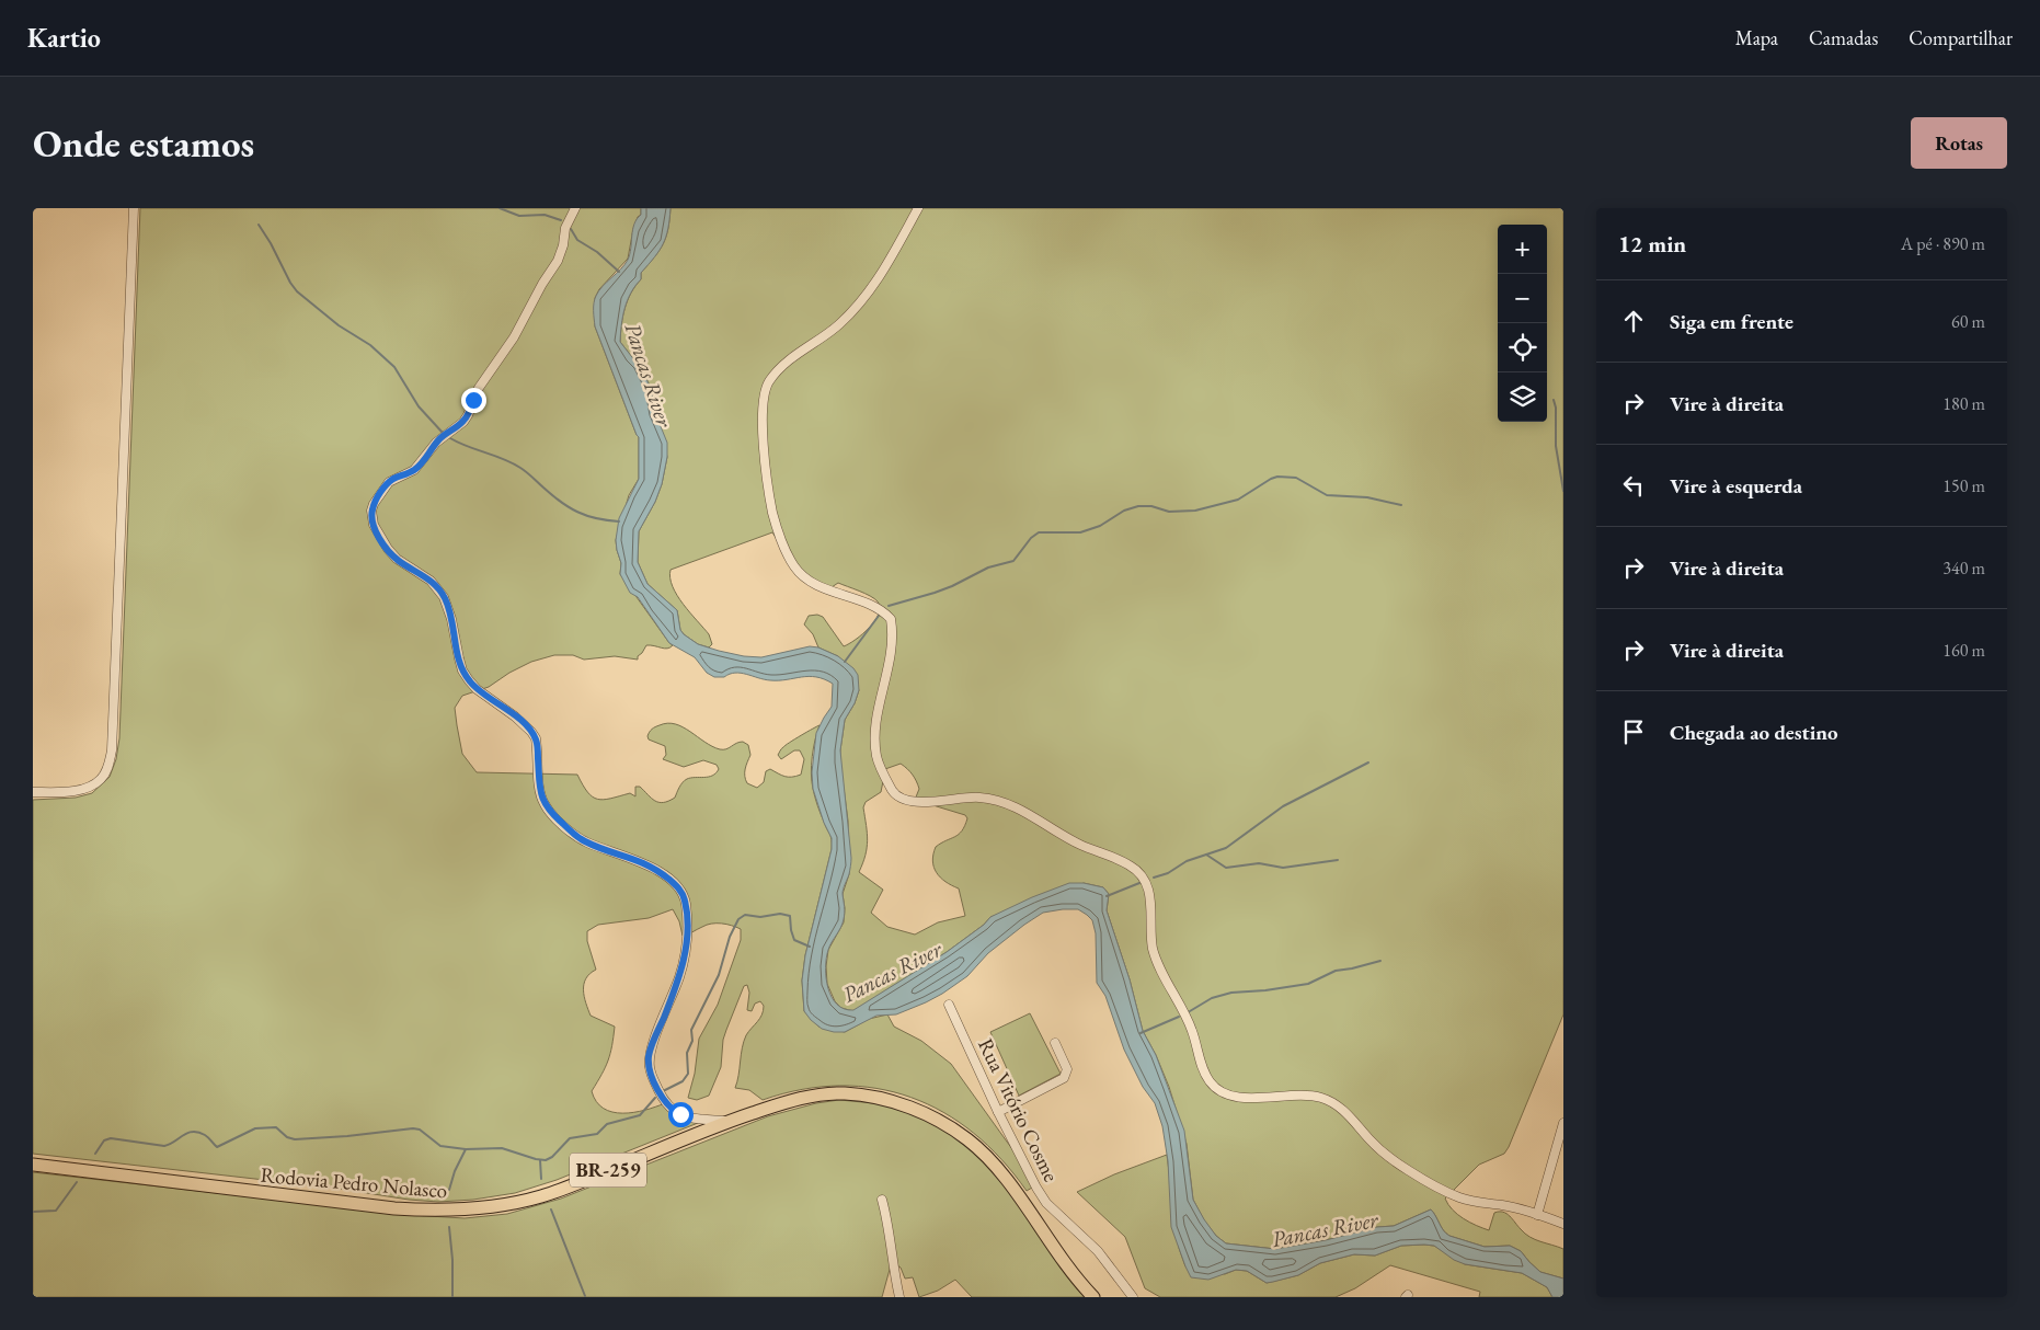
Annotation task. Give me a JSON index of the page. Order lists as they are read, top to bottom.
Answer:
{
  "streets": {
    "highway": ["BR-259", "Rodovia Pedro Nolasco"],
    "street": ["Rua Vitório Cosme"]
  },
  "water": ["Pancas River"],
  "page": {
    "header": "Kartio",
    "nav": ["Mapa", "Camadas", "Compartilhar"],
    "buttons": "Rotas",
    "title": "Onde estamos",
    "heading": ["12 min", "A pé · 890 m"],
    "map_buttons": ["+", "−"],
    "list": [
      ["Siga em frente", "60 m"],
      ["Vire à direita", "180 m"],
      ["Vire à esquerda", "150 m"],
      ["Vire à direita", "340 m"],
      ["Vire à direita", "160 m"],
      "Chegada ao destino"
    ]
  }
}
